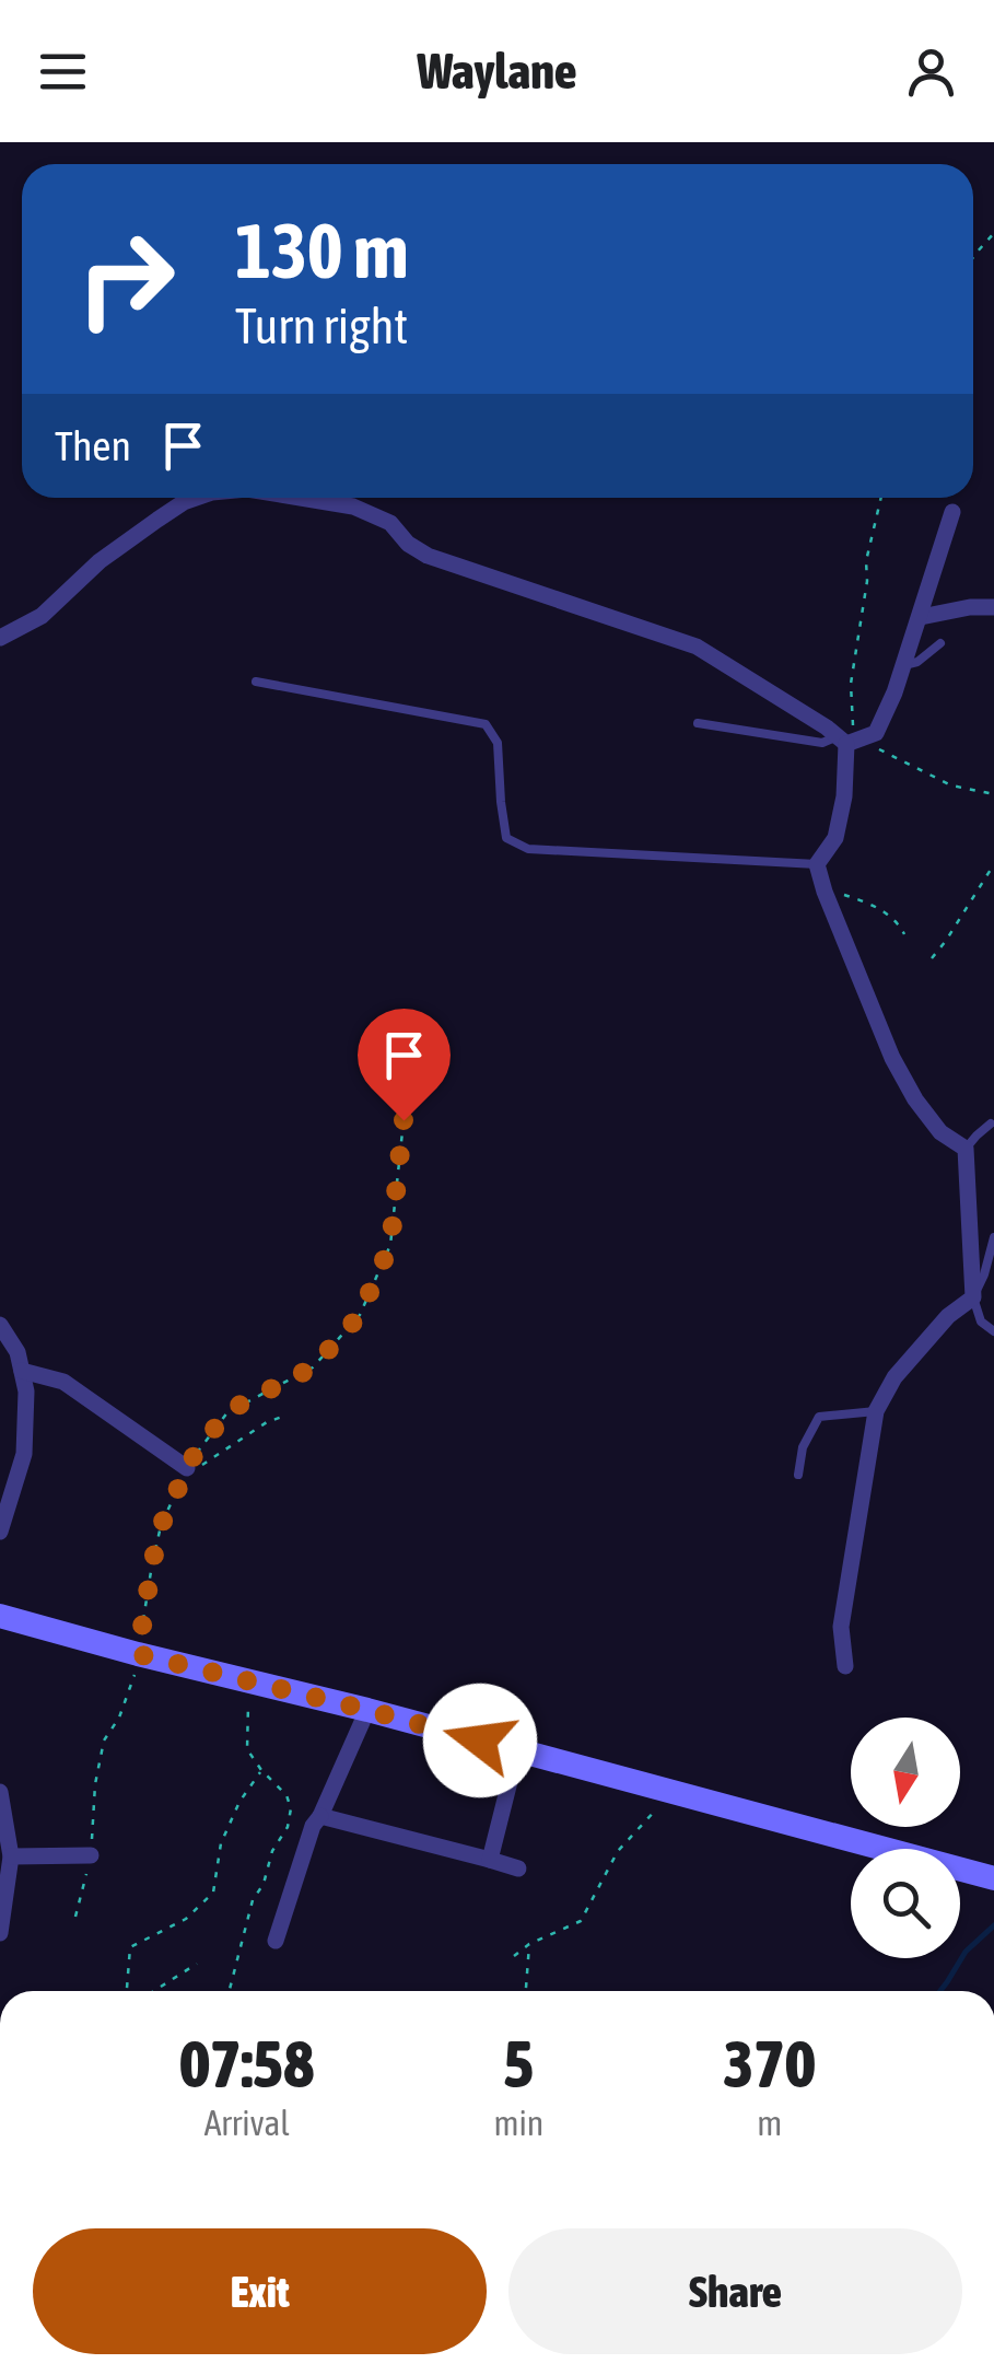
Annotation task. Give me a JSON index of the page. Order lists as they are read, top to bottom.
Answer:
{
  "north": "bottom",
  "page": {
    "header": "Waylane",
    "turn": ["130 m", "Turn right"],
    "then": "Then",
    "eta": [
      "07:58",
      "Arrival",
      "5",
      "min",
      "370",
      "m"
    ],
    "buttons": ["Exit", "Share"]
  }
}
